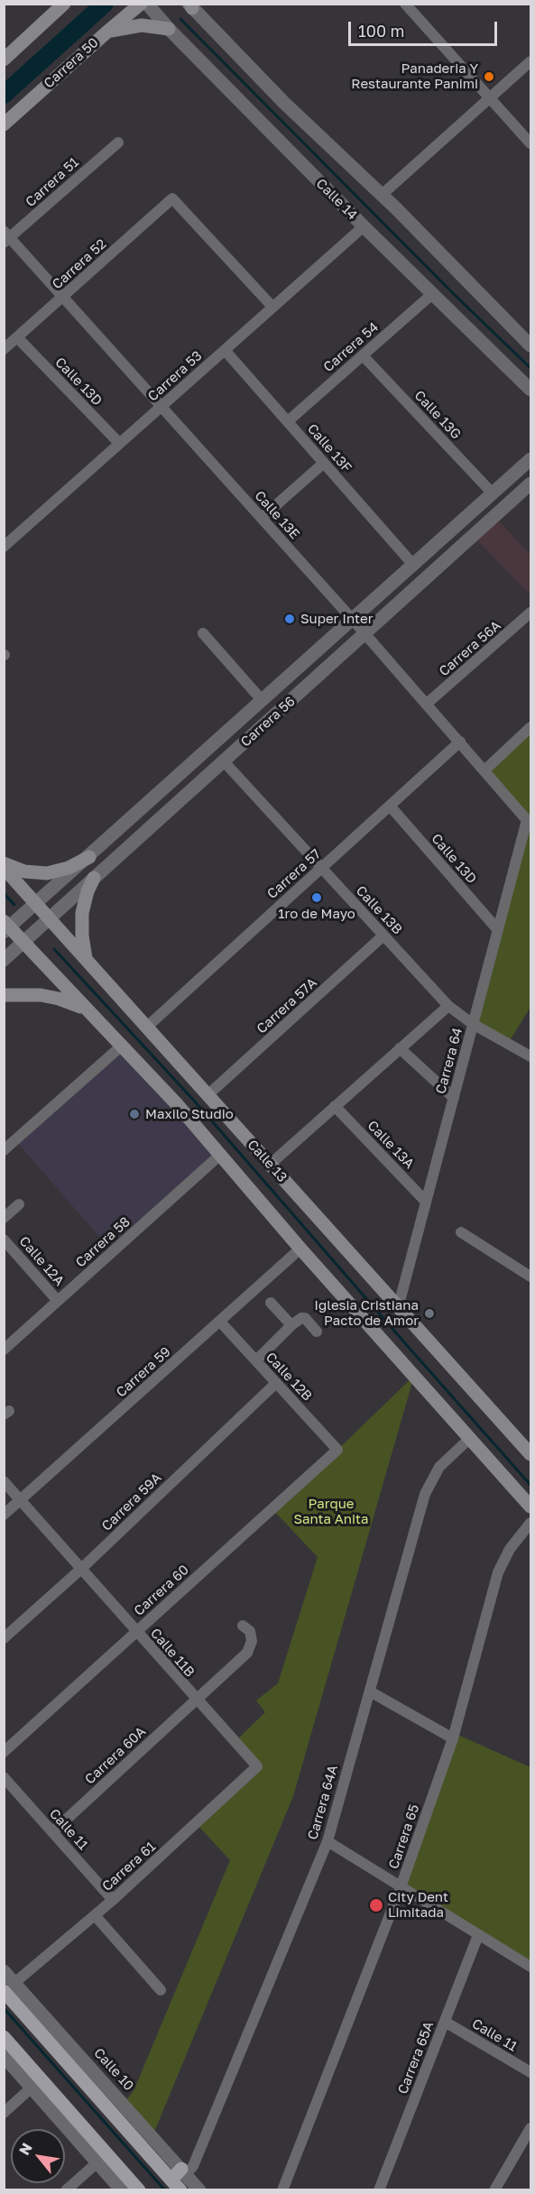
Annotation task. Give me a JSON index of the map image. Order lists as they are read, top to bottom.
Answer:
{
  "streets": {
    "main road": ["Carrera 50", "Calle 13", "Calle 10"],
    "street": [
      "Carrera 51",
      "Calle 14",
      "Carrera 52",
      "Carrera 54",
      "Carrera 53",
      "Calle 13D",
      "Calle 13G",
      "Calle 13F",
      "Calle 13E",
      "Carrera 56A",
      "Carrera 56",
      "Carrera 57",
      "Calle 13B",
      "Carrera 57A",
      "Carrera 64",
      "Calle 13A",
      "Carrera 58",
      "Calle 12A",
      "Carrera 59",
      "Calle 12B",
      "Carrera 59A",
      "Carrera 60",
      "Calle 11B",
      "Carrera 60A",
      "Carrera 64A",
      "Calle 11",
      "Carrera 65",
      "Carrera 61",
      "Carrera 65A"
    ]
  },
  "crossings": [
    ["Carrera 51", "Calle 13E"],
    ["Calle 14", "Carrera 54"],
    ["Calle 14", "Carrera 53"],
    ["Carrera 52", "Carrera 53"],
    ["Carrera 52", "Calle 13D"],
    ["Carrera 52", "Calle 13E"],
    ["Carrera 54", "Calle 13G"],
    ["Carrera 54", "Calle 13F"],
    ["Carrera 53", "Calle 13D"],
    ["Carrera 53", "Calle 13F"],
    ["Carrera 53", "Calle 13E"],
    ["Calle 13D", "Carrera 57"],
    ["Calle 13D", "Carrera 64"],
    ["Calle 13G", "Carrera 56"],
    ["Calle 13F", "Carrera 56"],
    ["Calle 13E", "Carrera 56A"],
    ["Calle 13E", "Carrera 56"],
    ["Calle 13E", "Carrera 57"],
    ["Calle 13E", "Carrera 64"],
    ["Carrera 56", "Calle 13B"],
    ["Carrera 56", "Calle 13"],
    ["Carrera 57", "Calle 13B"],
    ["Carrera 57", "Calle 13"],
    ["Calle 13B", "Carrera 57A"],
    ["Calle 13B", "Carrera 64"],
    ["Carrera 57A", "Calle 13"],
    ["Carrera 64", "Calle 13A"],
    ["Carrera 64", "Calle 13"],
    ["Carrera 58", "Calle 12A"],
    ["Carrera 59", "Calle 12B"],
    ["Carrera 59", "Calle 11B"],
    ["Calle 12B", "Carrera 59A"],
    ["Calle 12B", "Carrera 60"],
    ["Carrera 59A", "Calle 11B"],
    ["Carrera 60", "Calle 11B"],
    ["Calle 11B", "Carrera 60A"],
    ["Calle 11B", "Carrera 61"],
    ["Carrera 60A", "Calle 11"],
    ["Carrera 64A", "Calle 10"],
    ["Calle 11", "Carrera 61"],
    ["Calle 11", "Carrera 65A"],
    ["Carrera 61", "Calle 10"]
  ],
  "parks": ["Parque Santa Anita"],
  "places": [
    "Panaderia Y Restaurante Panimi",
    "Super Inter",
    "1ro de Mayo",
    "Maxilo Studio",
    "Iglesia Cristiana Pacto de Amor",
    "City Dent Limitada"
  ],
  "scale_bar": "100 m",
  "north": "top left"
}
